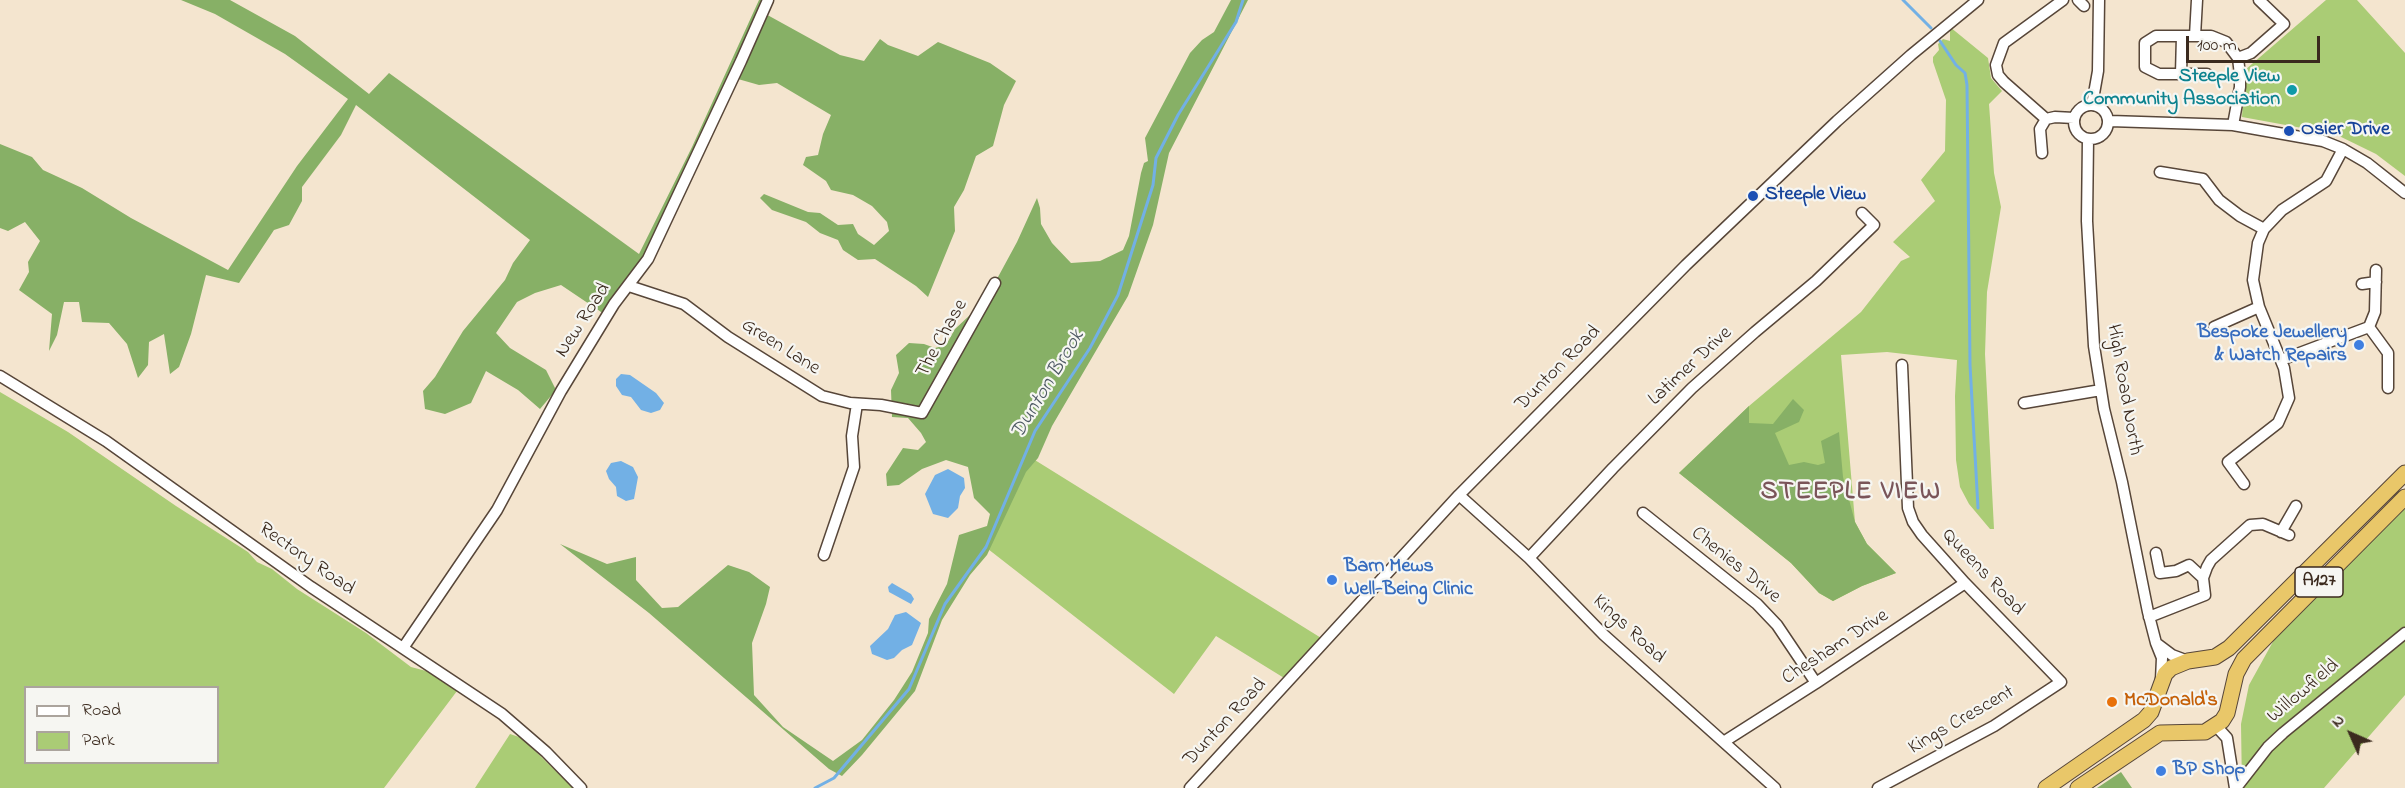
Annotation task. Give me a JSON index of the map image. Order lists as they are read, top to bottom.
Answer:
{
  "streets": {
    "highway": ["A127"],
    "street": [
      "New Road",
      "The Chase",
      "Green Lane",
      "Latimer Drive",
      "Dunton Road",
      "High Road North",
      "Rectory Road",
      "Chenies Drive",
      "Queens Road",
      "Kings Road",
      "Chesham Drive",
      "Willowfield",
      "Kings Crescent"
    ]
  },
  "crossings": [
    ["New Road", "Green Lane"],
    ["New Road", "Rectory Road"],
    ["The Chase", "Green Lane"],
    ["Latimer Drive", "Kings Road"],
    ["Dunton Road", "Kings Road"],
    ["High Road North", "A127"],
    ["Chenies Drive", "Chesham Drive"],
    ["Queens Road", "Chesham Drive"],
    ["Queens Road", "Kings Crescent"],
    ["Kings Road", "Chesham Drive"]
  ],
  "districts": ["STEEPLE VIEW"],
  "water": ["Dunton Brook"],
  "places": [
    "Steeple View Community Association",
    "Osier Drive",
    "Steeple View",
    "Bespoke Jewellery & Watch Repairs",
    "Barn Mews Well-Being Clinic",
    "McDonald's",
    "BP Shop"
  ],
  "legend": ["Road", "Park"],
  "scale_bar": "100 m",
  "north": "top left"
}
